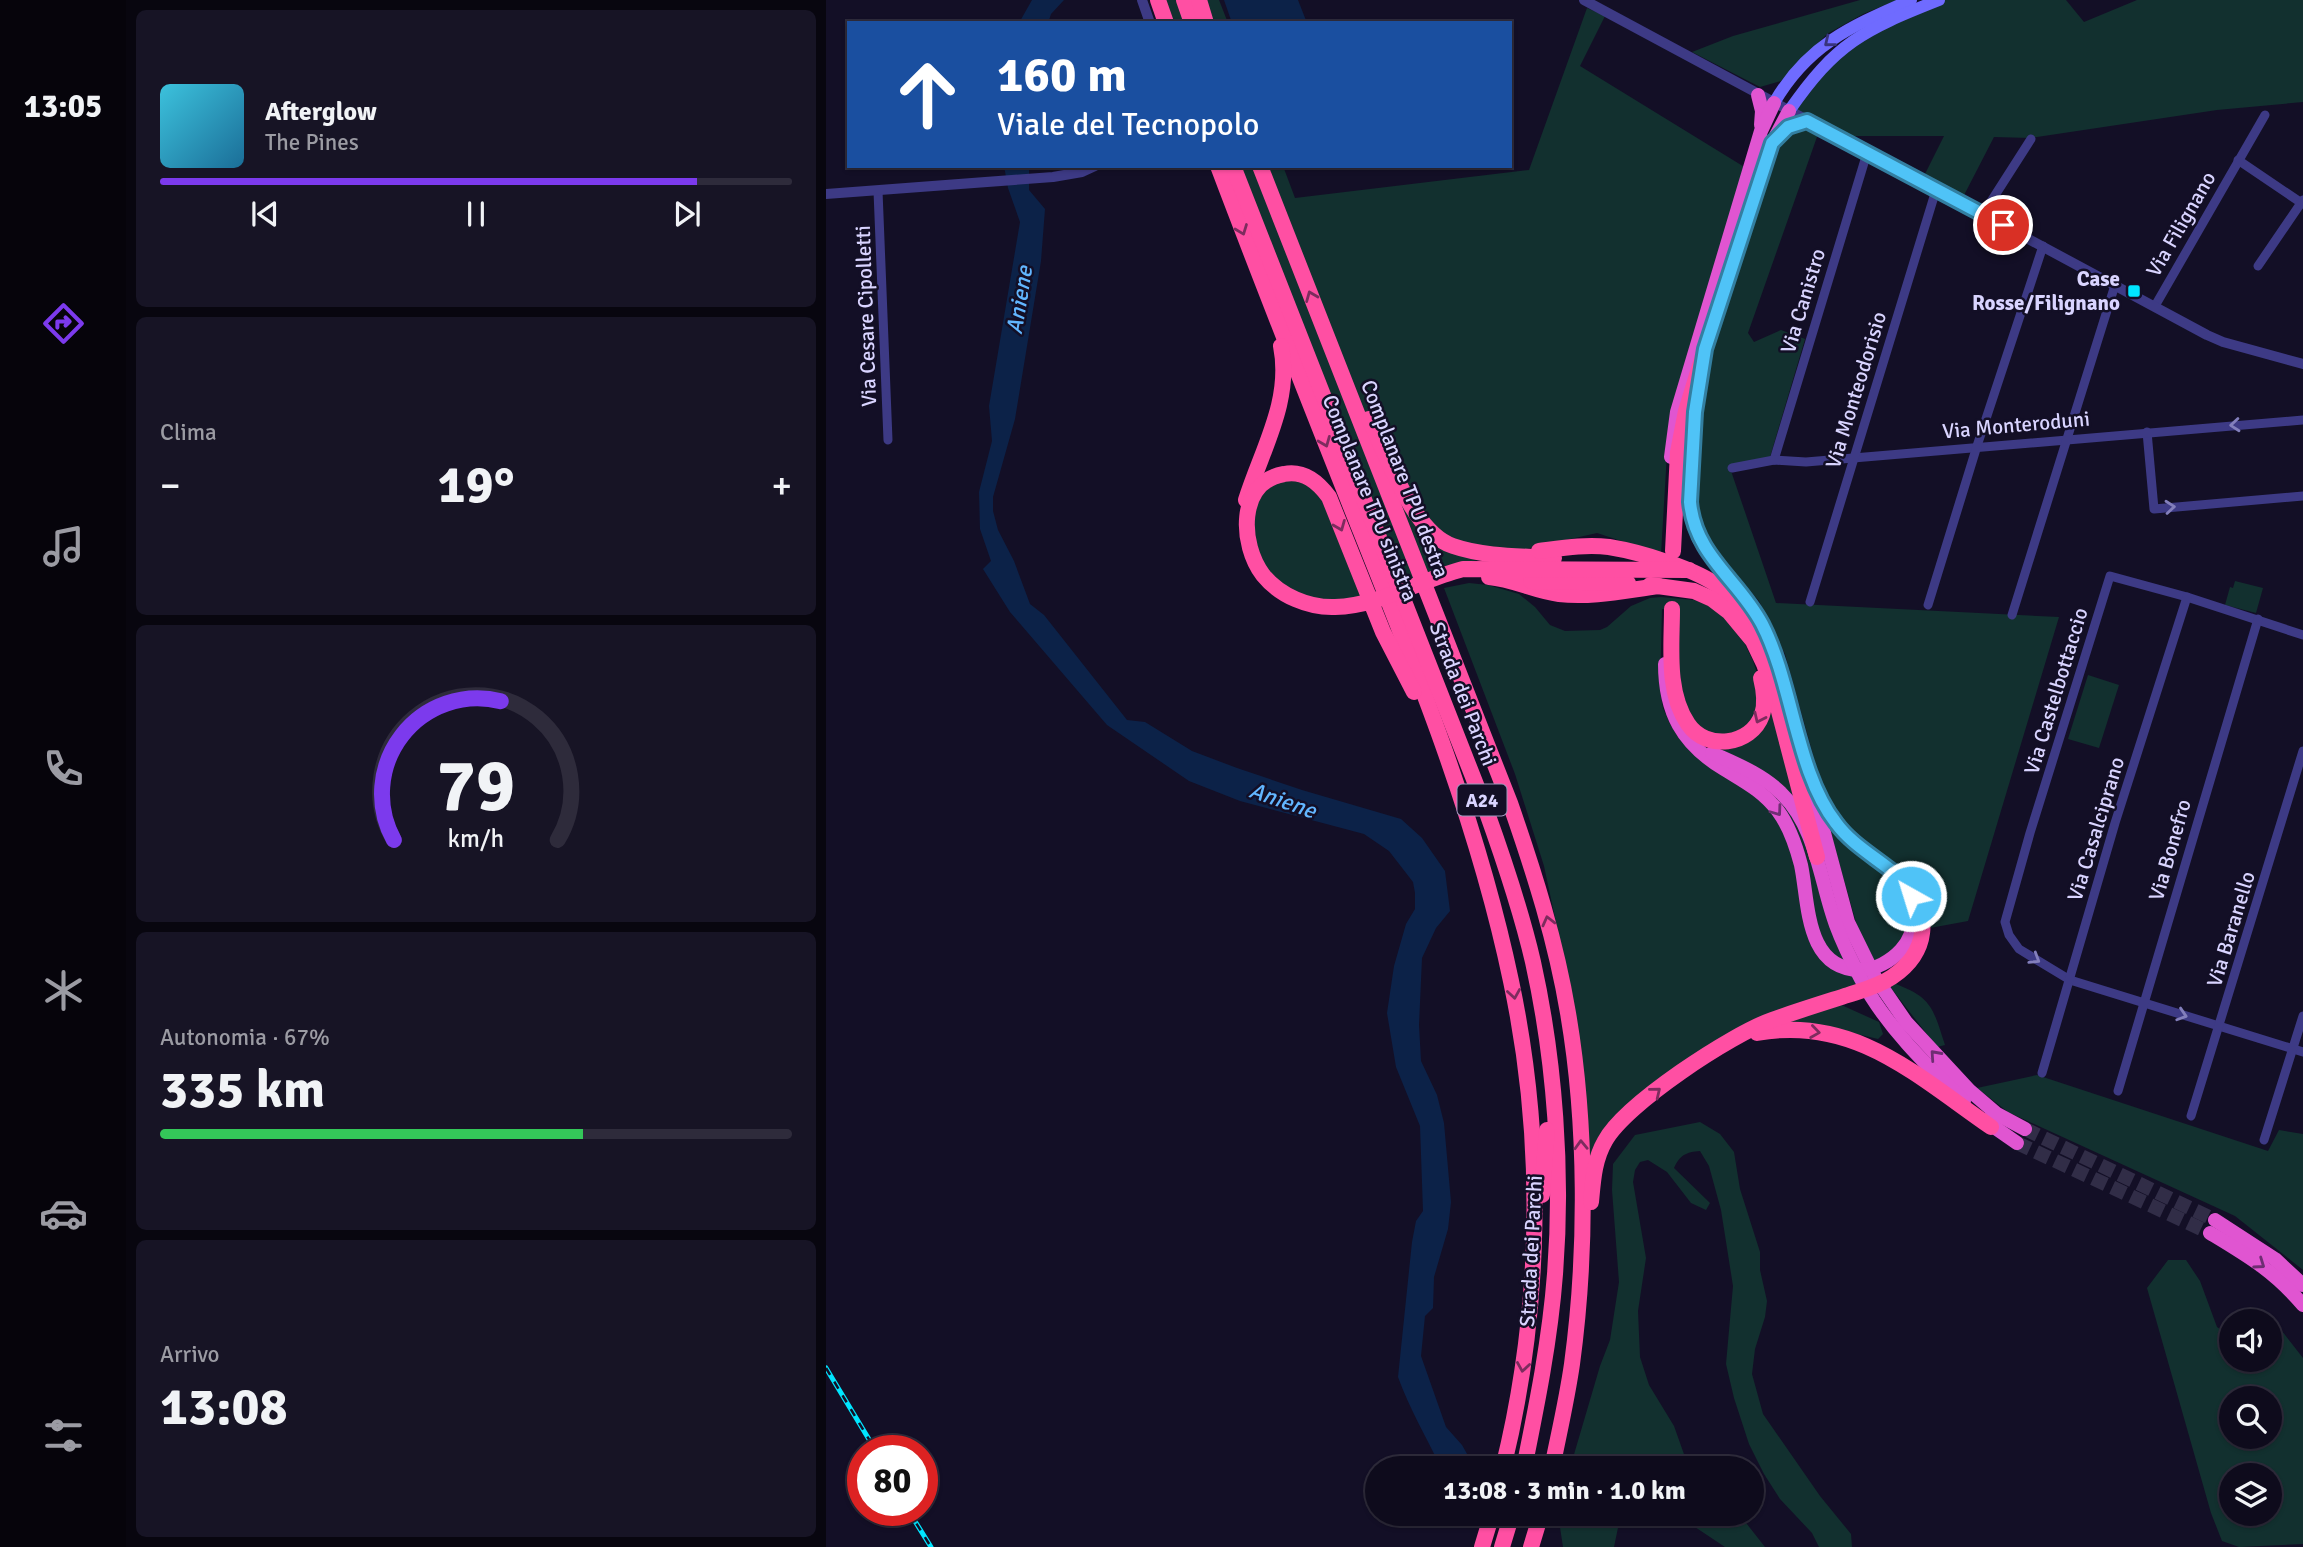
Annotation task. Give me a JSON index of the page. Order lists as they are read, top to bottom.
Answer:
{
  "streets": {
    "highway": [
      "Complanare TPU destra",
      "Complanare TPU sinistra",
      "Strada dei Parchi",
      "A24"
    ],
    "street": [
      "Via Filignano",
      "Via Canistro",
      "Via Cesare Cipolletti",
      "Via Monteodorisio",
      "Via Monteroduni",
      "Via Castelbottaccio",
      "Via Casalciprano",
      "Via Bonefro",
      "Via Baranello"
    ]
  },
  "crossings": [
    ["Via Canistro", "Via Monteroduni"],
    ["Via Monteodorisio", "Via Monteroduni"],
    ["Via Castelbottaccio", "Via Casalciprano"],
    ["Via Castelbottaccio", "Via Bonefro"],
    ["Via Castelbottaccio", "Via Baranello"]
  ],
  "water": ["Aniene"],
  "places": {
    "transit": ["Case Rosse/Filignano"]
  },
  "page": {
    "tabs": "13:05",
    "turn": ["160 m", "Viale del Tecnopolo"],
    "song": ["Afterglow", "The Pines"],
    "tile": [
      "Clima",
      ["Autonomia · 67%", "335 km"],
      ["Arrivo", "13:08"]
    ],
    "heat": ["−", "19°", "+"],
    "limit": "80",
    "trip": "13:08 · 3 min · 1.0 km",
    "gauge": ["79", "km/h"]
  }
}
